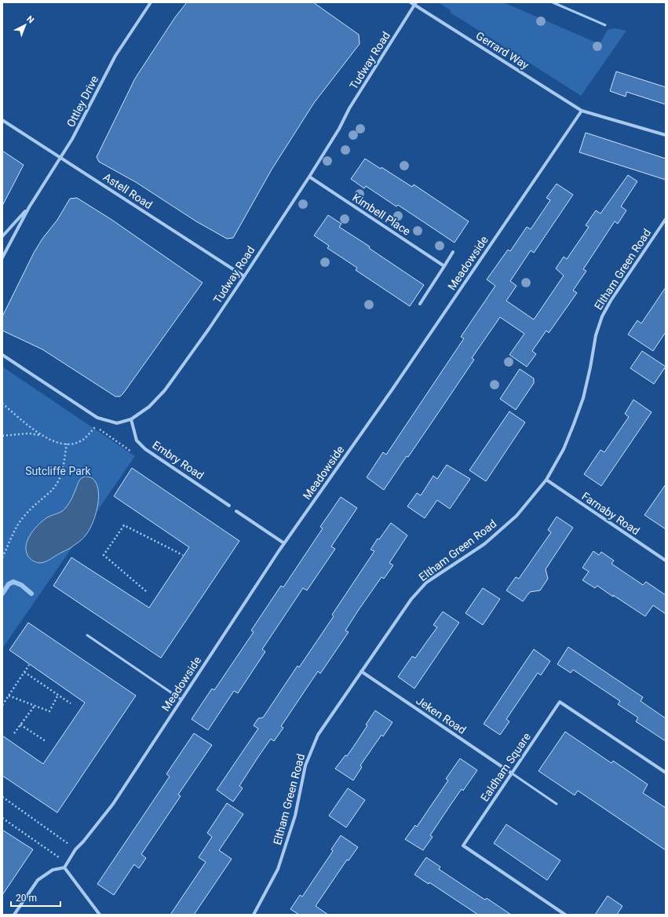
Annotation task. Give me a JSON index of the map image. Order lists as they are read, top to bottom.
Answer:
{
  "streets": {
    "street": [
      "Gerrard Way",
      "Tudway Road",
      "Ottley Drive",
      "Astell Road",
      "Kimbell Place",
      "Meadowside",
      "Eltham Green Road",
      "Embry Road",
      "Farnaby Road",
      "Jeken Road",
      "Ealdham Square"
    ]
  },
  "crossings": [
    ["Gerrard Way", "Tudway Road"],
    ["Gerrard Way", "Meadowside"],
    ["Tudway Road", "Astell Road"],
    ["Tudway Road", "Kimbell Place"],
    ["Tudway Road", "Embry Road"],
    ["Ottley Drive", "Astell Road"],
    ["Eltham Green Road", "Farnaby Road"],
    ["Eltham Green Road", "Jeken Road"],
    ["Jeken Road", "Ealdham Square"]
  ],
  "parks": ["Sutcliffe Park"],
  "scale_bar": "20 m",
  "north": "top right"
}
